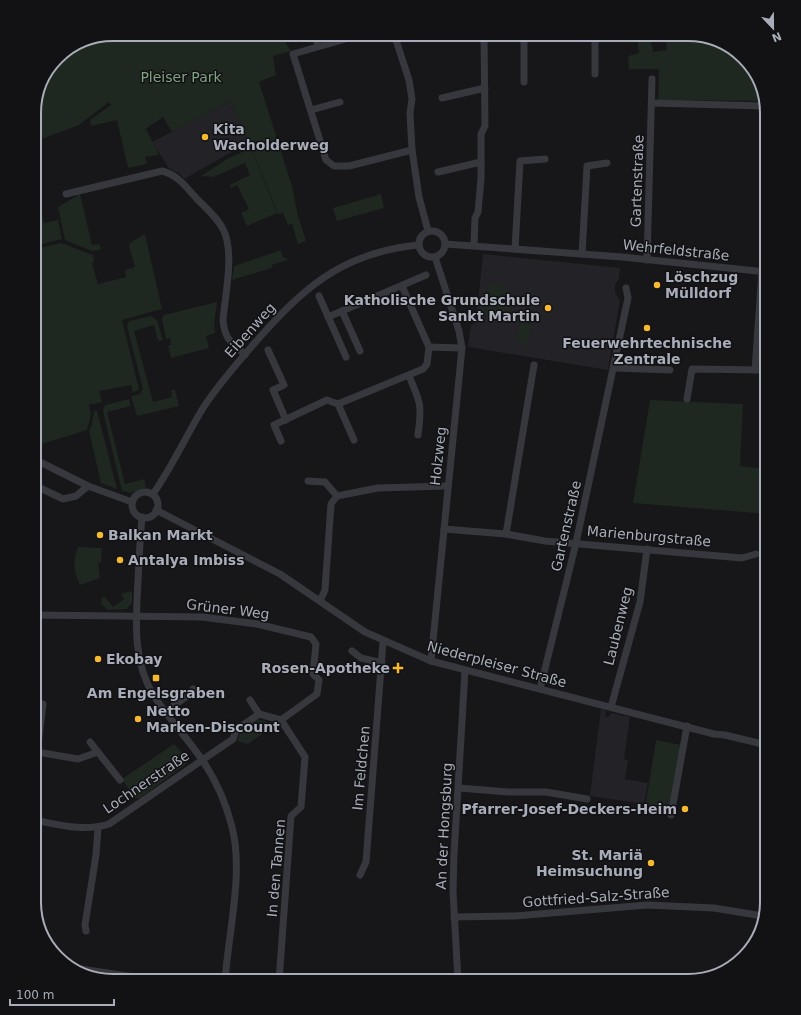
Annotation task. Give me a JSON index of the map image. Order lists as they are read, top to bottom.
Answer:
{
  "streets": {
    "street": [
      "Gartenstraße",
      "Wehrfeldstraße",
      "Eibenweg",
      "Holzweg",
      "Marienburgstraße",
      "Grüner Weg",
      "Laubenweg",
      "Niederpleiser Straße",
      "Im Feldchen",
      "Lochnerstraße",
      "An der Hongsburg",
      "In den Tannen",
      "Gottfried-Salz-Straße"
    ]
  },
  "crossings": [
    ["Gartenstraße", "Wehrfeldstraße"],
    ["Gartenstraße", "Marienburgstraße"],
    ["Gartenstraße", "Niederpleiser Straße"],
    ["Wehrfeldstraße", "Eibenweg"],
    ["Wehrfeldstraße", "Holzweg"],
    ["Eibenweg", "Holzweg"],
    ["Eibenweg", "Niederpleiser Straße"],
    ["Holzweg", "Marienburgstraße"],
    ["Holzweg", "Niederpleiser Straße"],
    ["Marienburgstraße", "Laubenweg"],
    ["Grüner Weg", "In den Tannen"],
    ["Laubenweg", "Niederpleiser Straße"],
    ["Niederpleiser Straße", "Im Feldchen"],
    ["Niederpleiser Straße", "An der Hongsburg"],
    ["An der Hongsburg", "Gottfried-Salz-Straße"]
  ],
  "parks": ["Pleiser Park"],
  "places": {
    "other": [
      "Kita Wacholderweg",
      "Löschzug Mülldorf",
      "Katholische Grundschule Sankt Martin",
      "Feuerwehrtechnische Zentrale",
      "Balkan Markt",
      "Antalya Imbiss",
      "Ekobay",
      "Netto Marken-Discount",
      "Pfarrer-Josef-Deckers-Heim",
      "St. Mariä Heimsuchung"
    ],
    "health": ["Rosen-Apotheke"],
    "transit": ["Am Engelsgraben"]
  },
  "scale_bar": "100 m",
  "north": "bottom"
}
